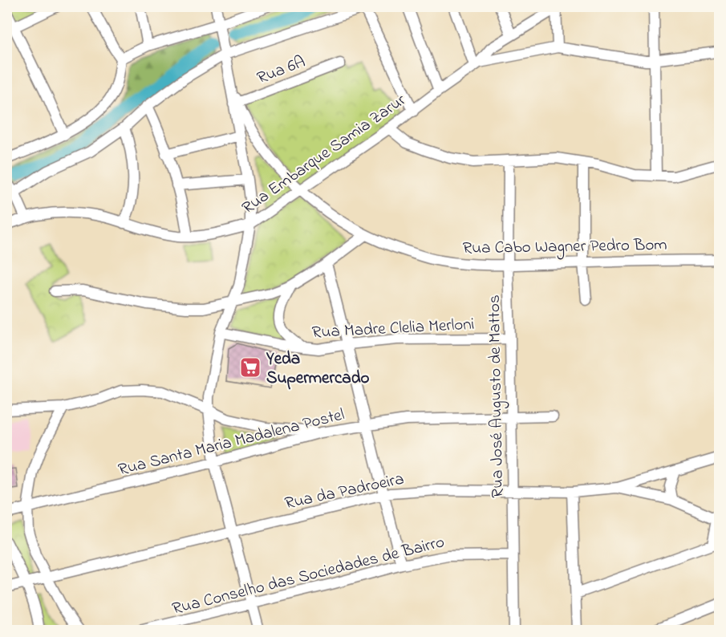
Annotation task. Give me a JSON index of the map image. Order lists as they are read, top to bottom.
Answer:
{
  "streets": {
    "street": [
      "Rua 6A",
      "Rua Embarque Samia Zarur",
      "Rua Cabo Wagner Pedro Bom",
      "Rua Madre Clelia Merloni",
      "Rua José Augusto de Mattos",
      "Rua Santa Maria Madalena Postel",
      "Rua da Padroeira",
      "Rua Conselho das Sociedades de Bairro"
    ]
  },
  "crossings": [
    ["Rua 6A", "Rua Cabo Wagner Pedro Bom"],
    ["Rua Embarque Samia Zarur", "Rua Cabo Wagner Pedro Bom"],
    ["Rua Cabo Wagner Pedro Bom", "Rua José Augusto de Mattos"],
    ["Rua Madre Clelia Merloni", "Rua José Augusto de Mattos"],
    ["Rua José Augusto de Mattos", "Rua Santa Maria Madalena Postel"],
    ["Rua José Augusto de Mattos", "Rua da Padroeira"],
    ["Rua José Augusto de Mattos", "Rua Conselho das Sociedades de Bairro"]
  ],
  "places": {
    "supermarket": ["Yeda Supermercado"]
  }
}
